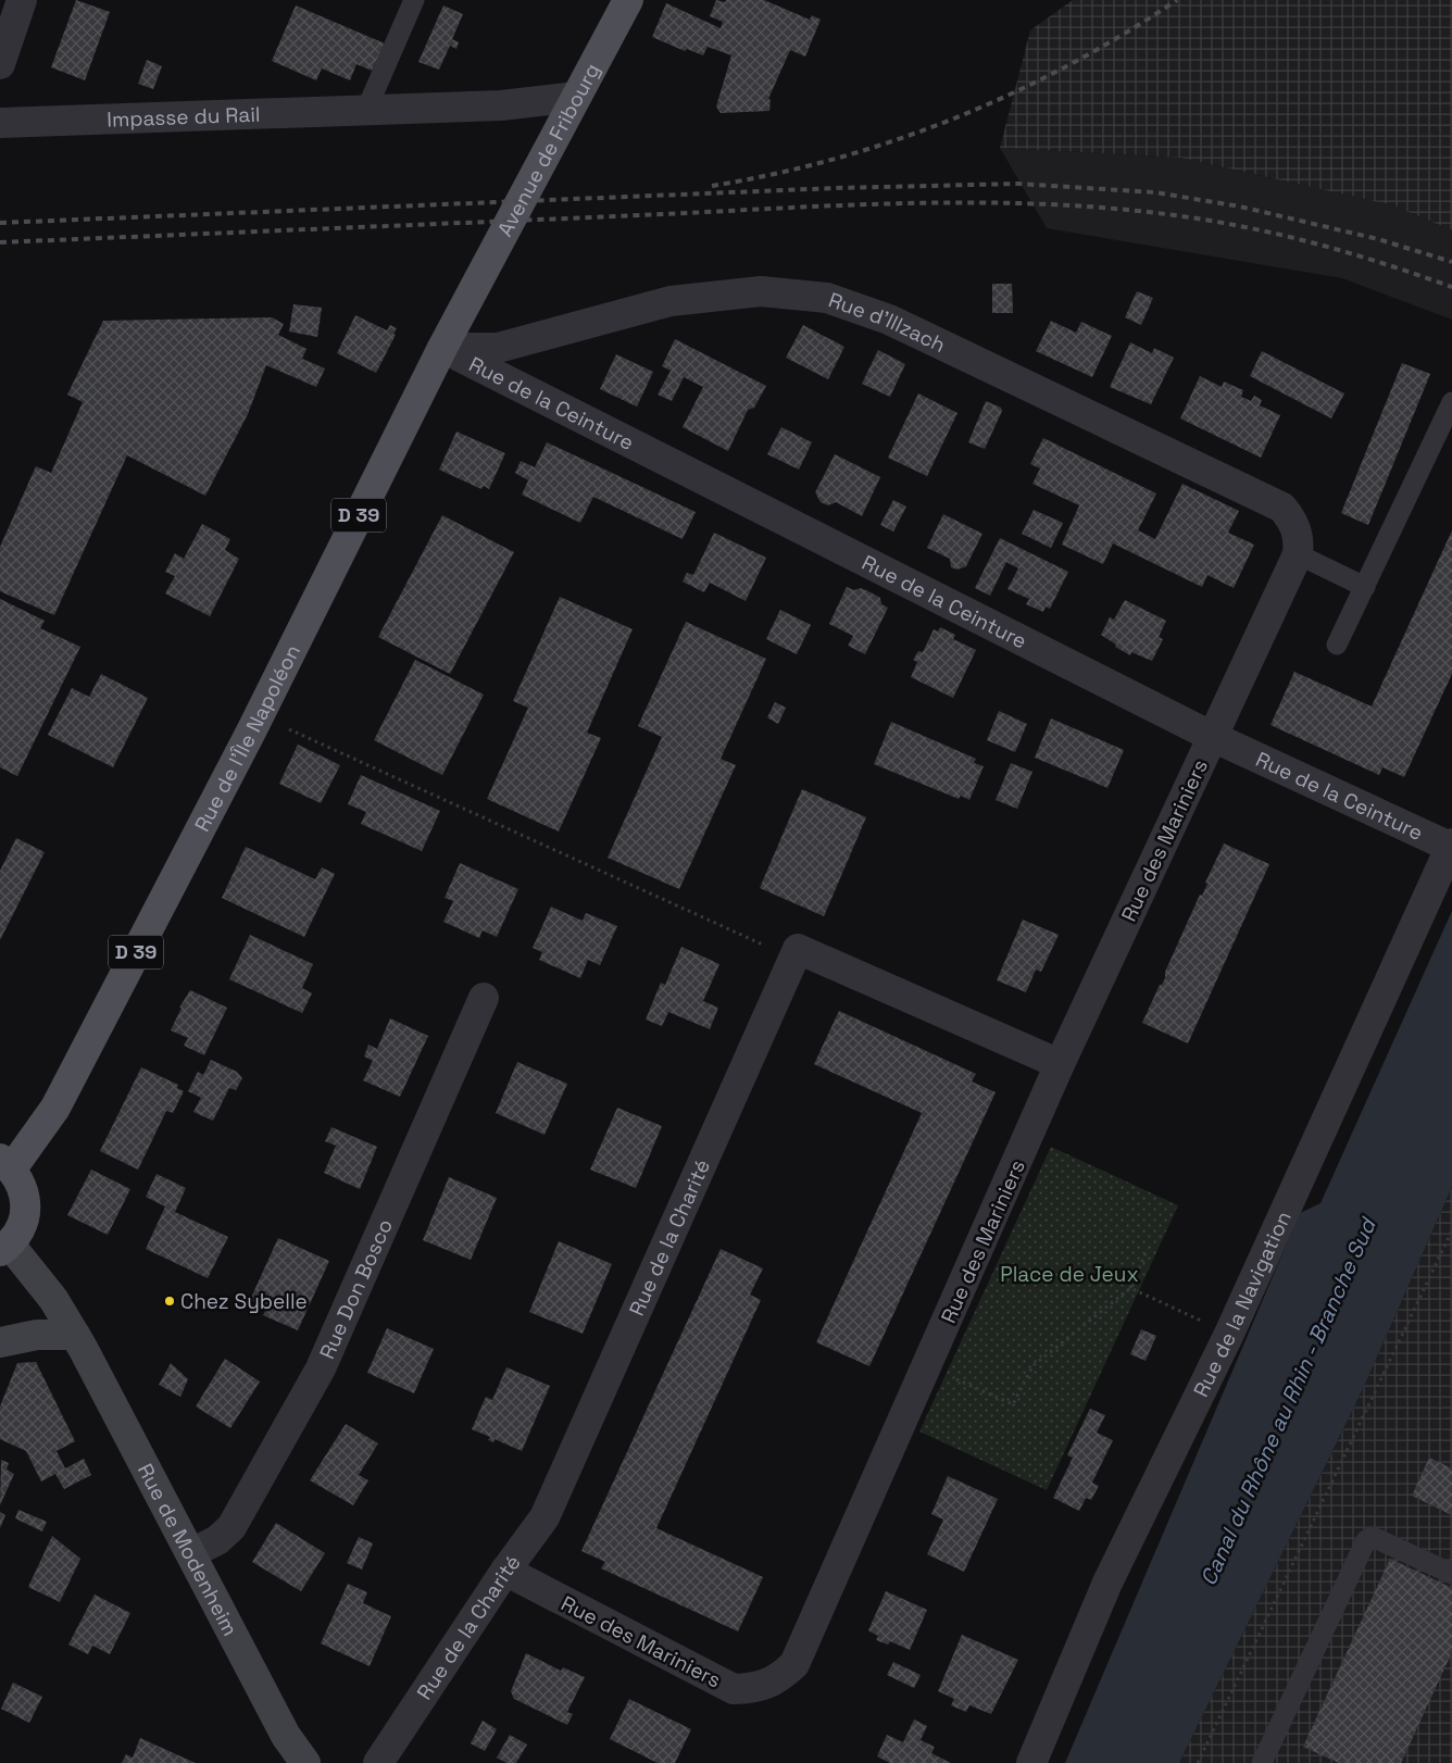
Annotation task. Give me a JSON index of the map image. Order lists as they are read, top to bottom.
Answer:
{
  "streets": {
    "main road": [
      "Avenue de Fribourg",
      "D 39",
      "Rue de l'Île Napoléon",
      "Rue de Modenheim"
    ],
    "street": [
      "Impasse du Rail",
      "Rue d'Illzach",
      "Rue de la Ceinture",
      "Rue des Mariniers",
      "Rue de la Charité",
      "Rue Don Bosco",
      "Rue de la Navigation"
    ]
  },
  "crossings": [
    ["Impasse du Rail", "Avenue de Fribourg"],
    ["Avenue de Fribourg", "Rue de l'Île Napoléon"],
    ["Rue d'Illzach", "Rue de la Ceinture"],
    ["Rue d'Illzach", "Rue de l'Île Napoléon"],
    ["Rue d'Illzach", "Rue des Mariniers"],
    ["Rue de la Ceinture", "Rue de l'Île Napoléon"],
    ["Rue de la Ceinture", "Rue des Mariniers"],
    ["Rue de la Ceinture", "Rue de la Navigation"],
    ["Rue des Mariniers", "Rue de la Charité"],
    ["Rue Don Bosco", "Rue de Modenheim"]
  ],
  "water": ["Canal du Rhône au Rhin - Branche Sud"],
  "parks": ["Place de Jeux"],
  "places": ["Chez Sybelle"]
}
